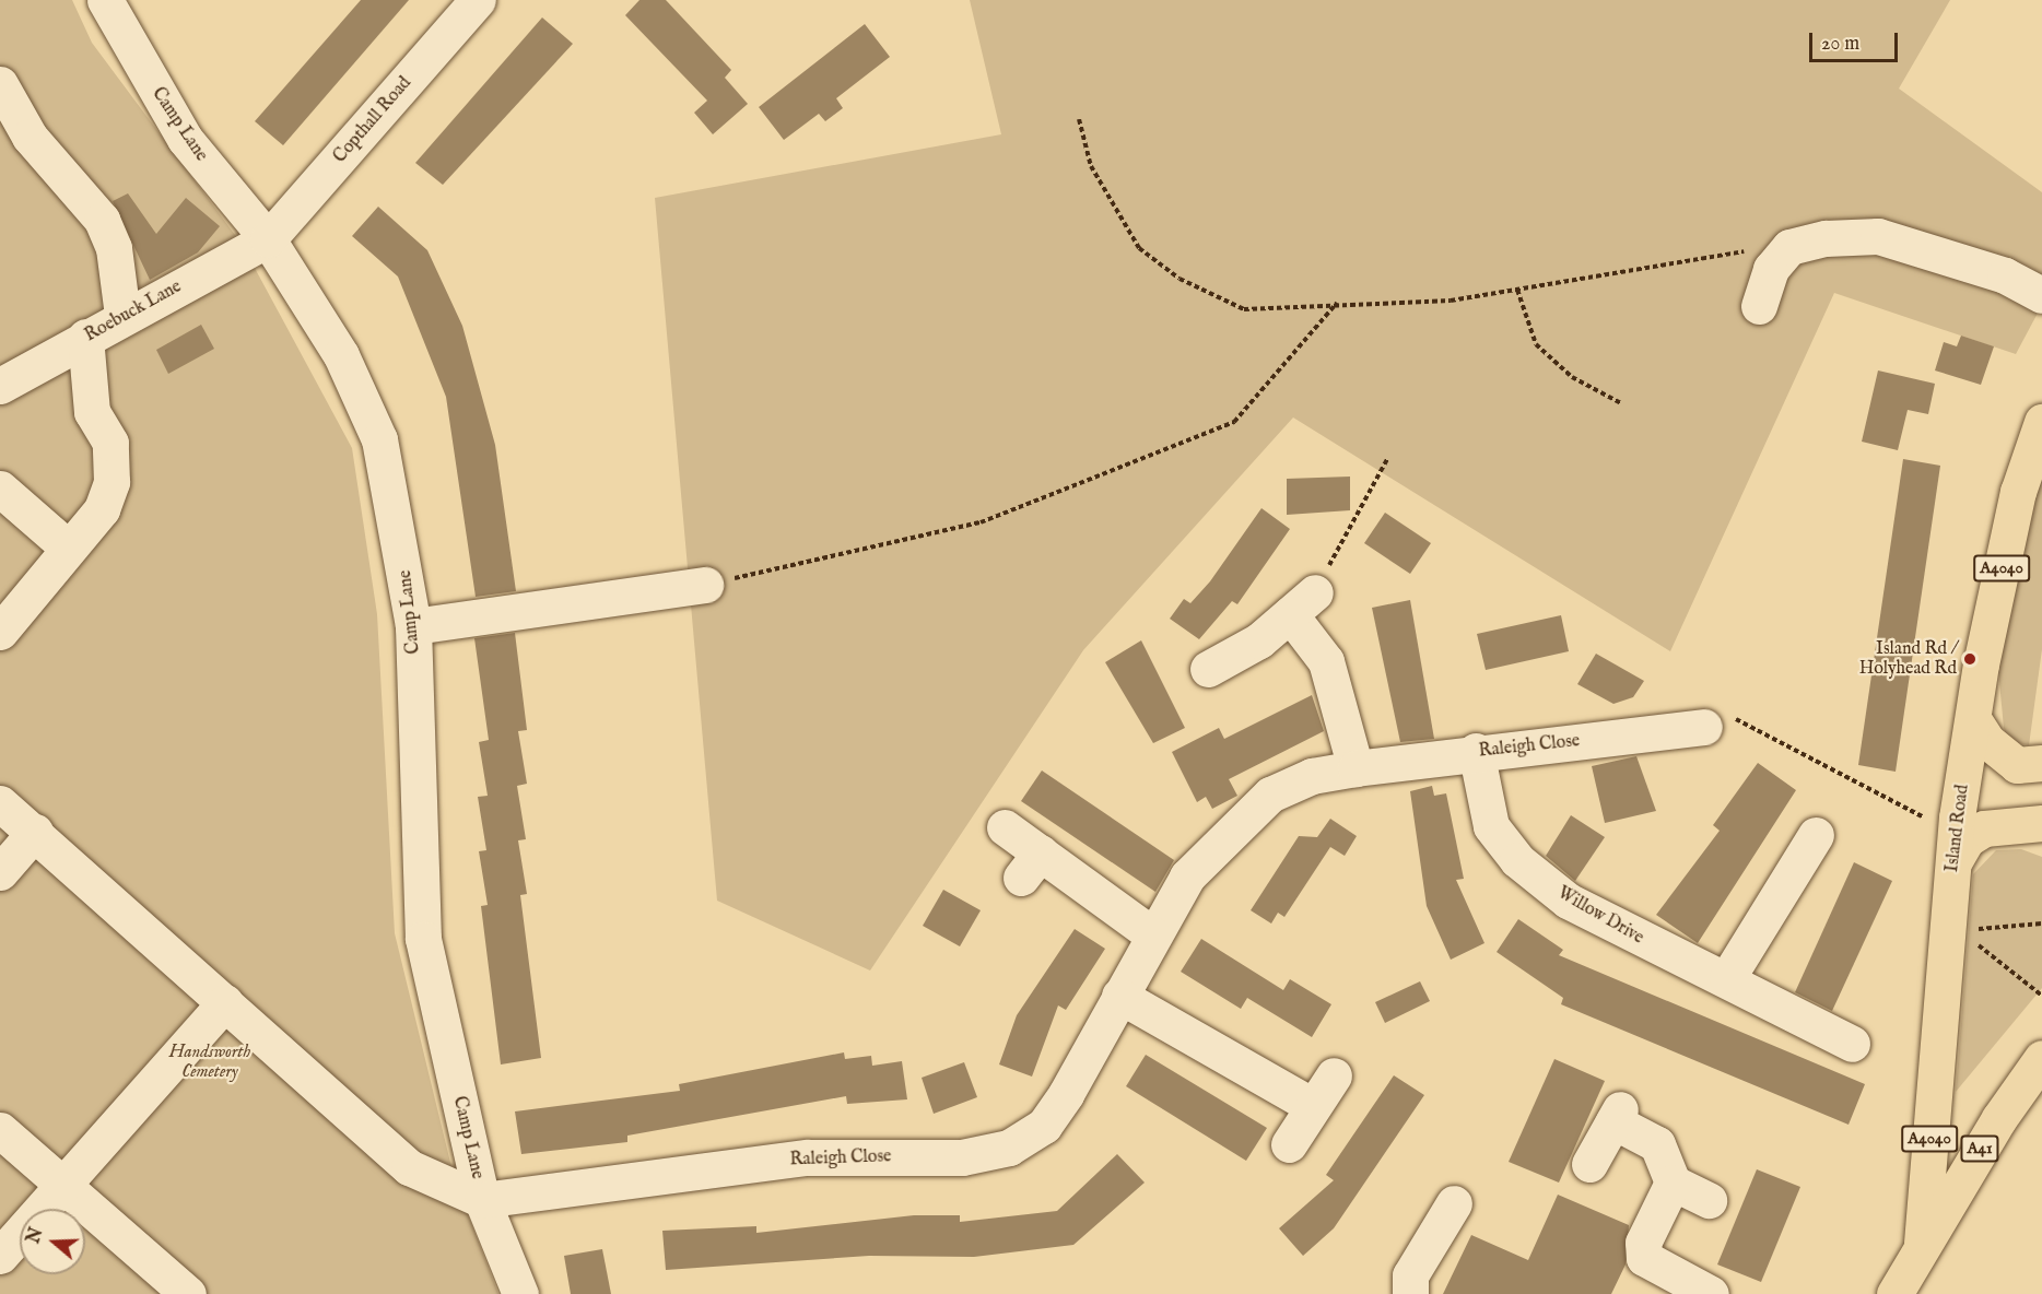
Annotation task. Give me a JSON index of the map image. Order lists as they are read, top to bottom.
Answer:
{
  "streets": {
    "main road": ["A4040", "Island Road", "A41"],
    "street": [
      "Copthall Road",
      "Camp Lane",
      "Roebuck Lane",
      "Raleigh Close",
      "Willow Drive"
    ]
  },
  "crossings": [
    ["Copthall Road", "Camp Lane"],
    ["Copthall Road", "Roebuck Lane"],
    ["Camp Lane", "Roebuck Lane"],
    ["Camp Lane", "Raleigh Close"],
    ["Raleigh Close", "Willow Drive"],
    ["Island Road", "A41"]
  ],
  "parks": ["Handsworth Cemetery"],
  "places": ["Island Rd / Holyhead Rd"],
  "scale_bar": "20 m",
  "north": "left"
}
